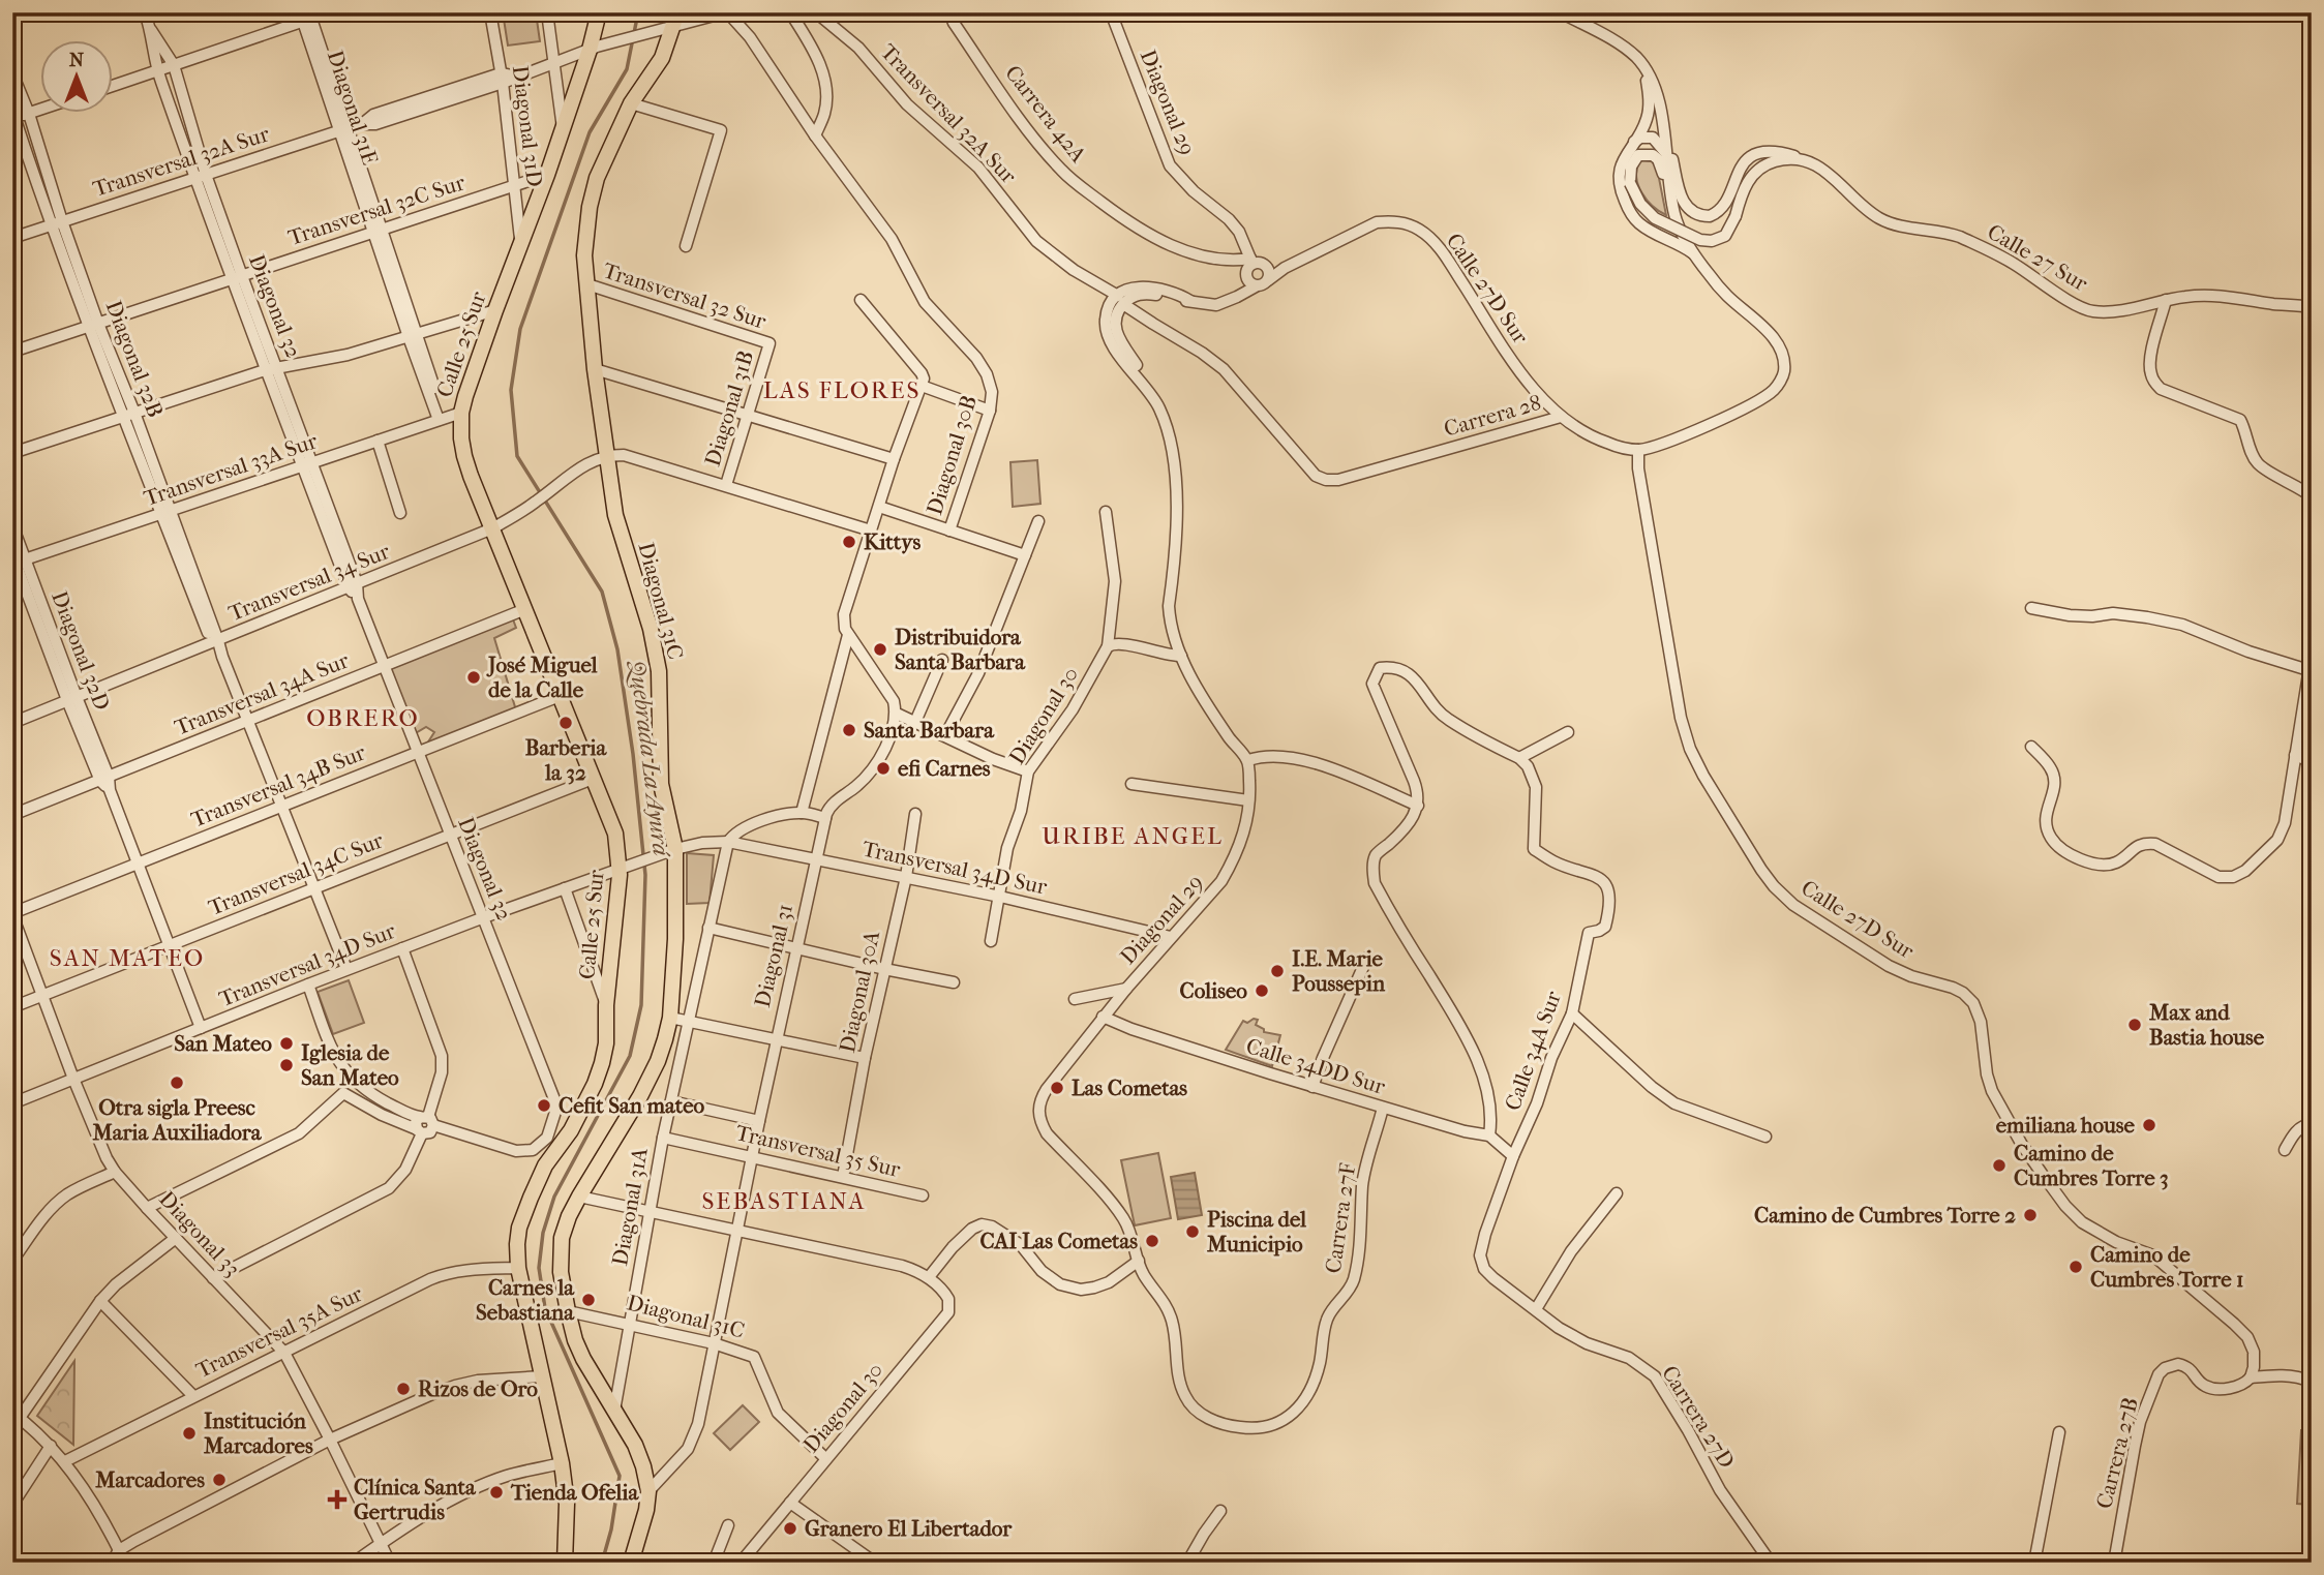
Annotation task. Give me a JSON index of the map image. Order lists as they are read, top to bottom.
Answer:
{
  "streets": {
    "main road": ["Calle 25 Sur", "Diagonal 31C"],
    "street": [
      "Diagonal 29",
      "Diagonal 31E",
      "Transversal 32A Sur",
      "Carrera 42A",
      "Diagonal 31D",
      "Transversal 32C Sur",
      "Calle 27 Sur",
      "Calle 27D Sur",
      "Transversal 32 Sur",
      "Diagonal 32",
      "Diagonal 32B",
      "Diagonal 31B",
      "Carrera 28",
      "Diagonal 30B",
      "Transversal 33A Sur",
      "Transversal 34 Sur",
      "Diagonal 32D",
      "Transversal 34A Sur",
      "Diagonal 30",
      "Transversal 34B Sur",
      "Transversal 34D Sur",
      "Transversal 34C Sur",
      "Diagonal 31",
      "Diagonal 30A",
      "Calle 34A Sur",
      "Calle 34DD Sur",
      "Transversal 35 Sur",
      "Diagonal 31A",
      "Carrera 27F",
      "Diagonal 33",
      "Transversal 35A Sur",
      "Carrera 27D",
      "Carrera 27B"
    ]
  },
  "crossings": [
    ["Diagonal 29", "Carrera 42A"],
    ["Diagonal 29", "Calle 27D Sur"],
    ["Diagonal 29", "Transversal 34D Sur"],
    ["Diagonal 29", "Calle 34DD Sur"],
    ["Diagonal 29", "Carrera 27F"],
    ["Diagonal 31E", "Transversal 32A Sur"],
    ["Diagonal 31E", "Transversal 32C Sur"],
    ["Diagonal 31E", "Transversal 33A Sur"],
    ["Transversal 32A Sur", "Diagonal 31D"],
    ["Transversal 32A Sur", "Diagonal 32"],
    ["Transversal 32A Sur", "Calle 25 Sur"],
    ["Transversal 32A Sur", "Diagonal 32B"],
    ["Transversal 32A Sur", "Carrera 28"],
    ["Transversal 32A Sur", "Diagonal 31C"],
    ["Carrera 42A", "Calle 27D Sur"],
    ["Diagonal 31D", "Transversal 32C Sur"],
    ["Diagonal 31D", "Calle 25 Sur"],
    ["Transversal 32C Sur", "Diagonal 32"],
    ["Transversal 32C Sur", "Calle 25 Sur"],
    ["Transversal 32C Sur", "Diagonal 32B"],
    ["Calle 27D Sur", "Carrera 28"],
    ["Calle 27D Sur", "Carrera 27B"],
    ["Transversal 32 Sur", "Diagonal 31B"],
    ["Transversal 32 Sur", "Diagonal 31C"],
    ["Diagonal 32", "Transversal 33A Sur"],
    ["Diagonal 32", "Transversal 34 Sur"],
    ["Diagonal 32", "Transversal 34A Sur"],
    ["Diagonal 32", "Transversal 34B Sur"],
    ["Diagonal 32", "Transversal 34D Sur"],
    ["Diagonal 32", "Transversal 34C Sur"],
    ["Calle 25 Sur", "Transversal 33A Sur"],
    ["Calle 25 Sur", "Transversal 34 Sur"],
    ["Calle 25 Sur", "Transversal 34A Sur"],
    ["Calle 25 Sur", "Transversal 34B Sur"],
    ["Calle 25 Sur", "Transversal 34D Sur"],
    ["Calle 25 Sur", "Transversal 34C Sur"],
    ["Calle 25 Sur", "Transversal 35A Sur"],
    ["Diagonal 32B", "Transversal 33A Sur"],
    ["Diagonal 32B", "Transversal 34 Sur"],
    ["Diagonal 32B", "Transversal 34A Sur"],
    ["Diagonal 32B", "Transversal 34B Sur"],
    ["Diagonal 32B", "Transversal 34D Sur"],
    ["Diagonal 32B", "Transversal 34C Sur"],
    ["Transversal 33A Sur", "Diagonal 32D"],
    ["Transversal 34 Sur", "Diagonal 31C"],
    ["Transversal 34 Sur", "Diagonal 32D"],
    ["Diagonal 31C", "Diagonal 30"],
    ["Diagonal 31C", "Diagonal 31"],
    ["Diagonal 31C", "Diagonal 31A"],
    ["Diagonal 32D", "Transversal 34A Sur"],
    ["Diagonal 32D", "Transversal 34B Sur"],
    ["Diagonal 32D", "Transversal 34D Sur"],
    ["Diagonal 32D", "Transversal 34C Sur"],
    ["Diagonal 30", "Transversal 34D Sur"],
    ["Transversal 34B Sur", "Diagonal 33"],
    ["Transversal 34D Sur", "Diagonal 31"],
    ["Transversal 34D Sur", "Diagonal 30A"],
    ["Transversal 34D Sur", "Diagonal 31A"],
    ["Transversal 34D Sur", "Diagonal 33"],
    ["Transversal 34C Sur", "Diagonal 33"],
    ["Diagonal 31", "Transversal 35 Sur"],
    ["Diagonal 30A", "Transversal 35 Sur"],
    ["Calle 34A Sur", "Calle 34DD Sur"],
    ["Calle 34A Sur", "Carrera 27D"],
    ["Calle 34DD Sur", "Carrera 27F"],
    ["Calle 34DD Sur", "Carrera 27D"],
    ["Transversal 35 Sur", "Diagonal 31A"],
    ["Diagonal 33", "Transversal 35A Sur"]
  ],
  "districts": [
    "LAS FLORES",
    "OBRERO",
    "URIBE ANGEL",
    "SAN MATEO",
    "SEBASTIANA"
  ],
  "water": ["Quebrada La Ayurá"],
  "places": {
    "other": [
      "Kittys",
      "Distribuidora Santa Barbara",
      "José Miguel de la Calle",
      "Barberia la 32",
      "Santa Barbara",
      "efi Carnes",
      "I.E. Marie Poussepin",
      "Coliseo",
      "Max and Bastia house",
      "San Mateo",
      "Iglesia de San Mateo",
      "Otra sigla Preesc Maria Auxiliadora",
      "Las Cometas",
      "Cefit San mateo",
      "emiliana house",
      "Camino de Cumbres Torre 3",
      "Camino de Cumbres Torre 2",
      "Piscina del Municipio",
      "CAI Las Cometas",
      "Camino de Cumbres Torre 1",
      "Carnes la Sebastiana",
      "Rizos de Oro",
      "Institución Marcadores",
      "Marcadores",
      "Tienda Ofelia",
      "Granero El Libertador"
    ],
    "health": ["Clínica Santa Gertrudis"]
  },
  "north": "top"
}
